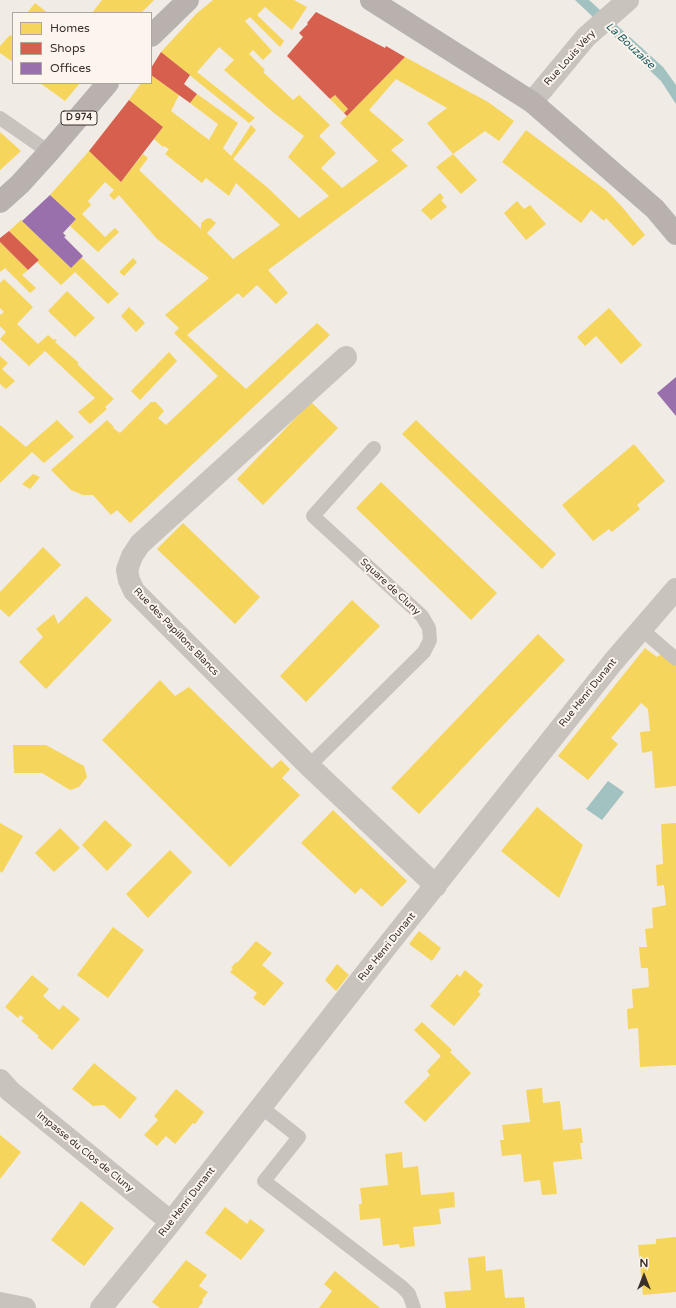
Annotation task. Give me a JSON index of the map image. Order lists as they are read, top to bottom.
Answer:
{
  "streets": {
    "main road": ["D 974"],
    "street": [
      "Rue Louis Véry",
      "Rue des Papillons Blancs",
      "Rue Henri Dunant",
      "Impasse du Clos de Cluny"
    ],
    "lane": ["Square de Cluny"]
  },
  "crossings": [
    ["Square de Cluny", "Rue des Papillons Blancs"],
    ["Rue des Papillons Blancs", "Rue Henri Dunant"],
    ["Rue Henri Dunant", "Impasse du Clos de Cluny"]
  ],
  "water": ["La Bouzaise"],
  "legend": ["Homes", "Shops", "Offices"],
  "north": "top"
}
